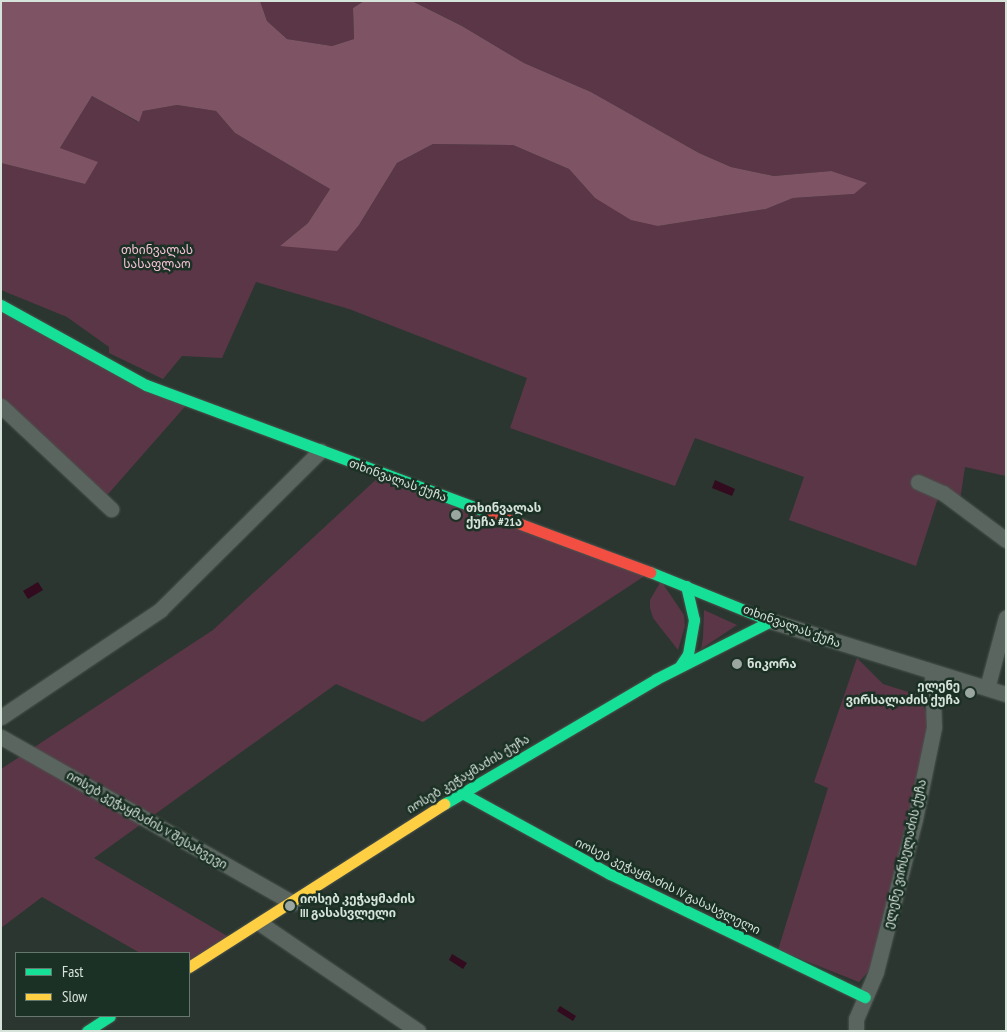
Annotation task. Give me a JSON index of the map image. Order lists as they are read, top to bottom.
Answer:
{
  "streets": {
    "street": [
      "თხინვალას ქუჩა",
      "იოსებ კეჭაყმაძის ქუჩა",
      "იოსებ კეჭაყმაძის V შესახვევი",
      "ელენე ვირსელაძის ქუჩა",
      "იოსებ კეჭაყმაძის IV გასასვლელი"
    ]
  },
  "crossings": [
    ["თხინვალას ქუჩა", "იოსებ კეჭაყმაძის ქუჩა"],
    ["თხინვალას ქუჩა", "ელენე ვირსელაძის ქუჩა"],
    ["იოსებ კეჭაყმაძის ქუჩა", "იოსებ კეჭაყმაძის V შესახვევი"],
    ["იოსებ კეჭაყმაძის ქუჩა", "იოსებ კეჭაყმაძის IV გასასვლელი"],
    ["ელენე ვირსელაძის ქუჩა", "იოსებ კეჭაყმაძის IV გასასვლელი"]
  ],
  "parks": ["თხინვალას სასაფლაო"],
  "places": [
    "თხინვალას ქუჩა #21ა",
    "ნიკორა",
    "ელენე ვირსალაძის ქუჩა",
    "იოსებ კეჭაყმაძის III გასასვლელი"
  ],
  "legend": ["Fast", "Slow"]
}
